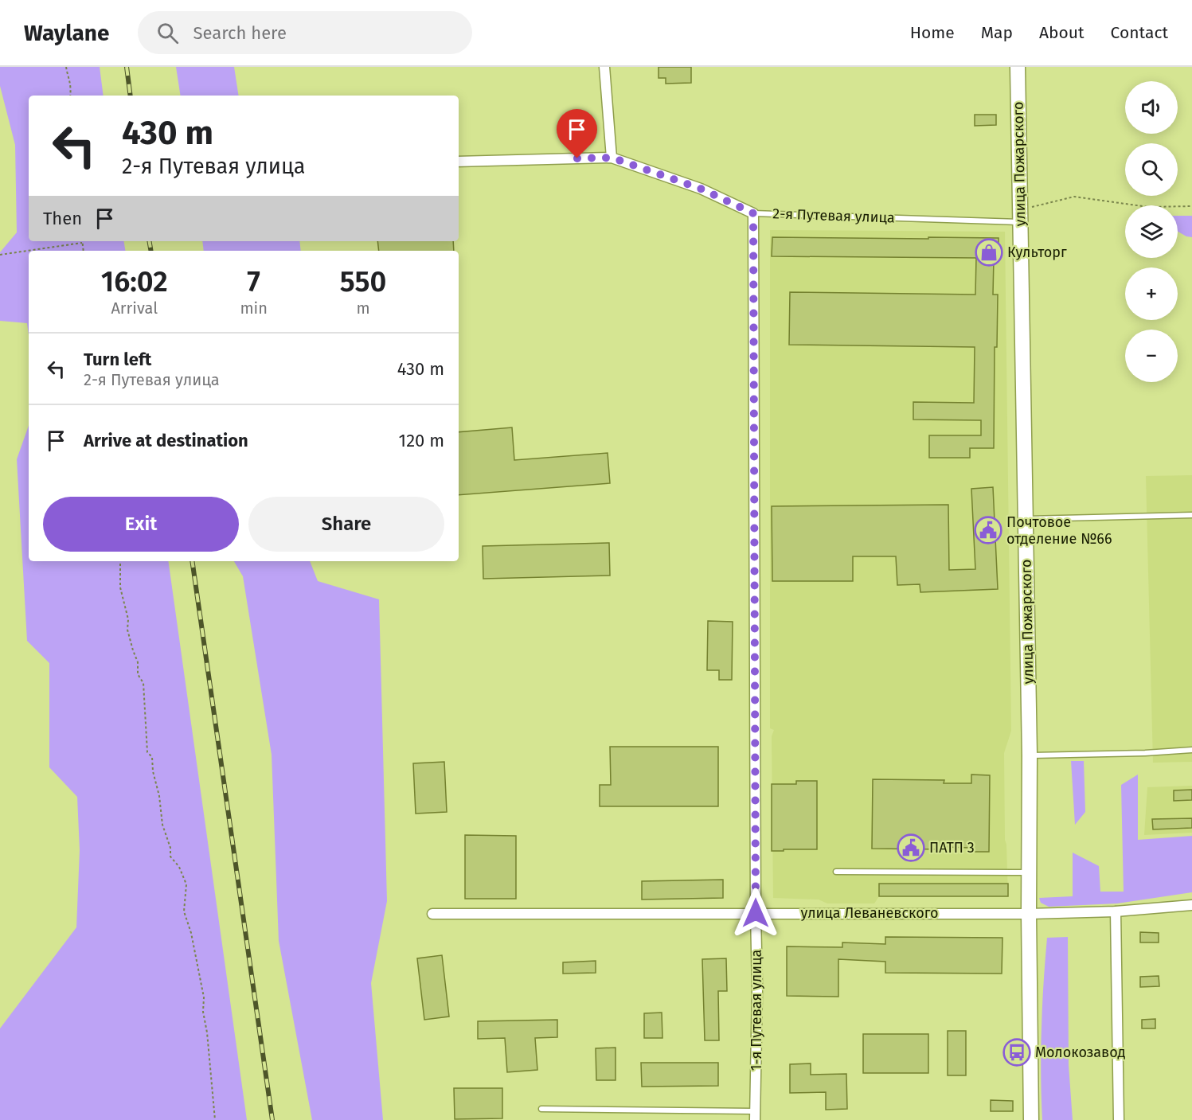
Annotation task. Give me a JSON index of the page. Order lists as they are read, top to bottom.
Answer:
{
  "streets": {
    "street": [
      "улица Пожарского",
      "2-я Путевая улица",
      "улица Леваневского",
      "1-я Путевая улица"
    ]
  },
  "crossings": [
    ["улица Пожарского", "2-я Путевая улица"],
    ["улица Пожарского", "улица Леваневского"],
    ["2-я Путевая улица", "1-я Путевая улица"],
    ["улица Леваневского", "1-я Путевая улица"]
  ],
  "places": {
    "shop": ["Культорг"],
    "public building": ["Почтовое отделение №66", "ПАТП 3"],
    "bus stop": ["Молокозавод"]
  },
  "page": {
    "header": "Waylane",
    "search": "Search here",
    "nav": [
      "Home",
      "Map",
      "About",
      "Contact"
    ],
    "map_buttons": ["+", "−"],
    "turn": ["430 m", "2-я Путевая улица"],
    "then": "Then",
    "eta": [
      "16:02",
      "Arrival",
      "7",
      "min",
      "550",
      "m"
    ],
    "list": [
      {
        "name": "Turn left",
        "note": "2-я Путевая улица",
        "value": "430 m"
      },
      {
        "name": "Arrive at destination",
        "value": "120 m"
      }
    ],
    "buttons": ["Exit", "Share"]
  }
}
